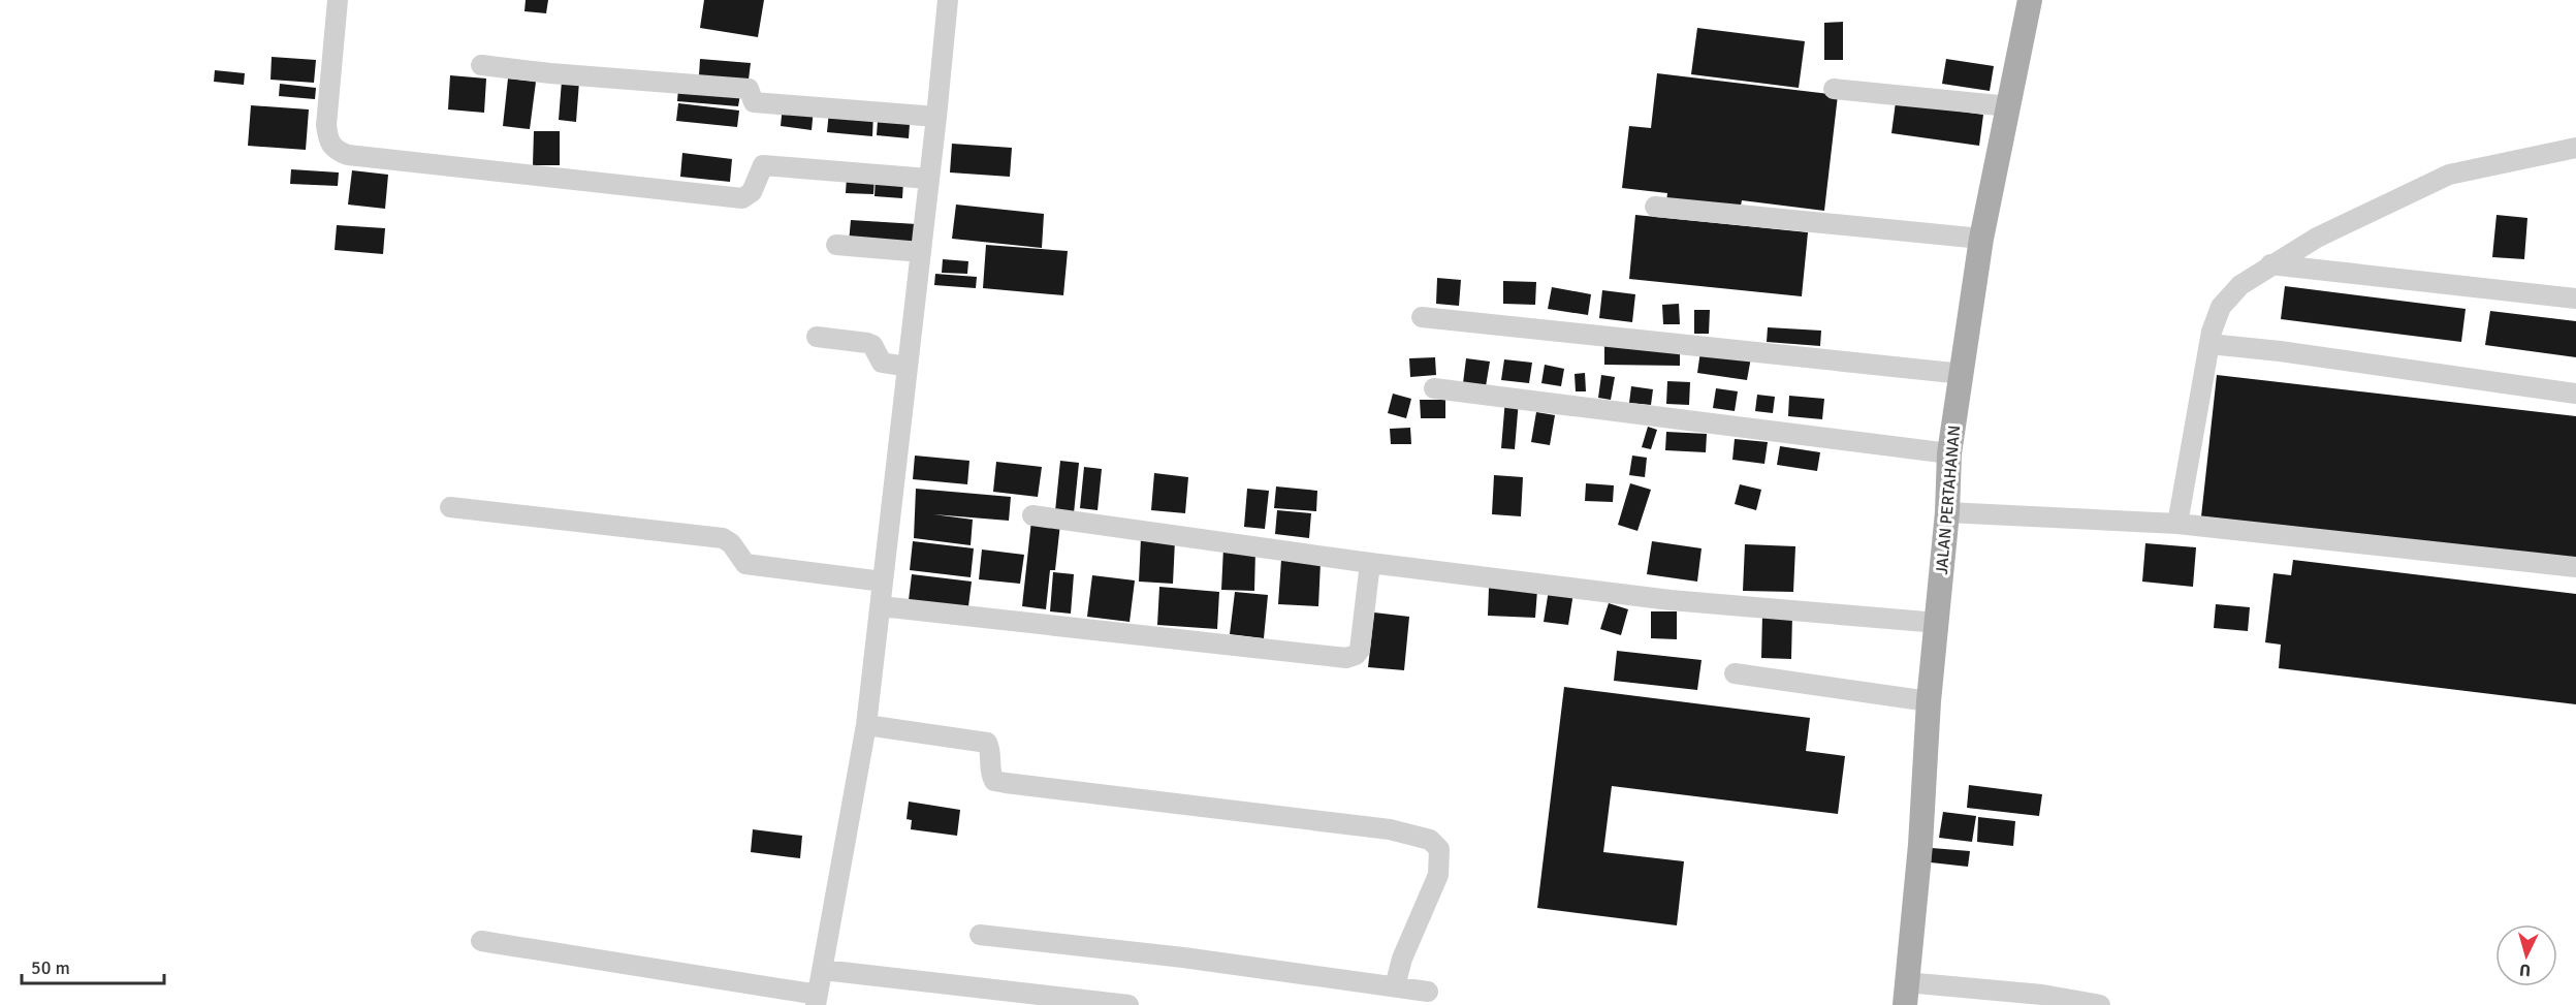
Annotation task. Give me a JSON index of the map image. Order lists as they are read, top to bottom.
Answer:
{
  "streets": {
    "main road": ["JALAN PERTAHANAN"]
  },
  "scale_bar": "50 m",
  "north": "bottom"
}
